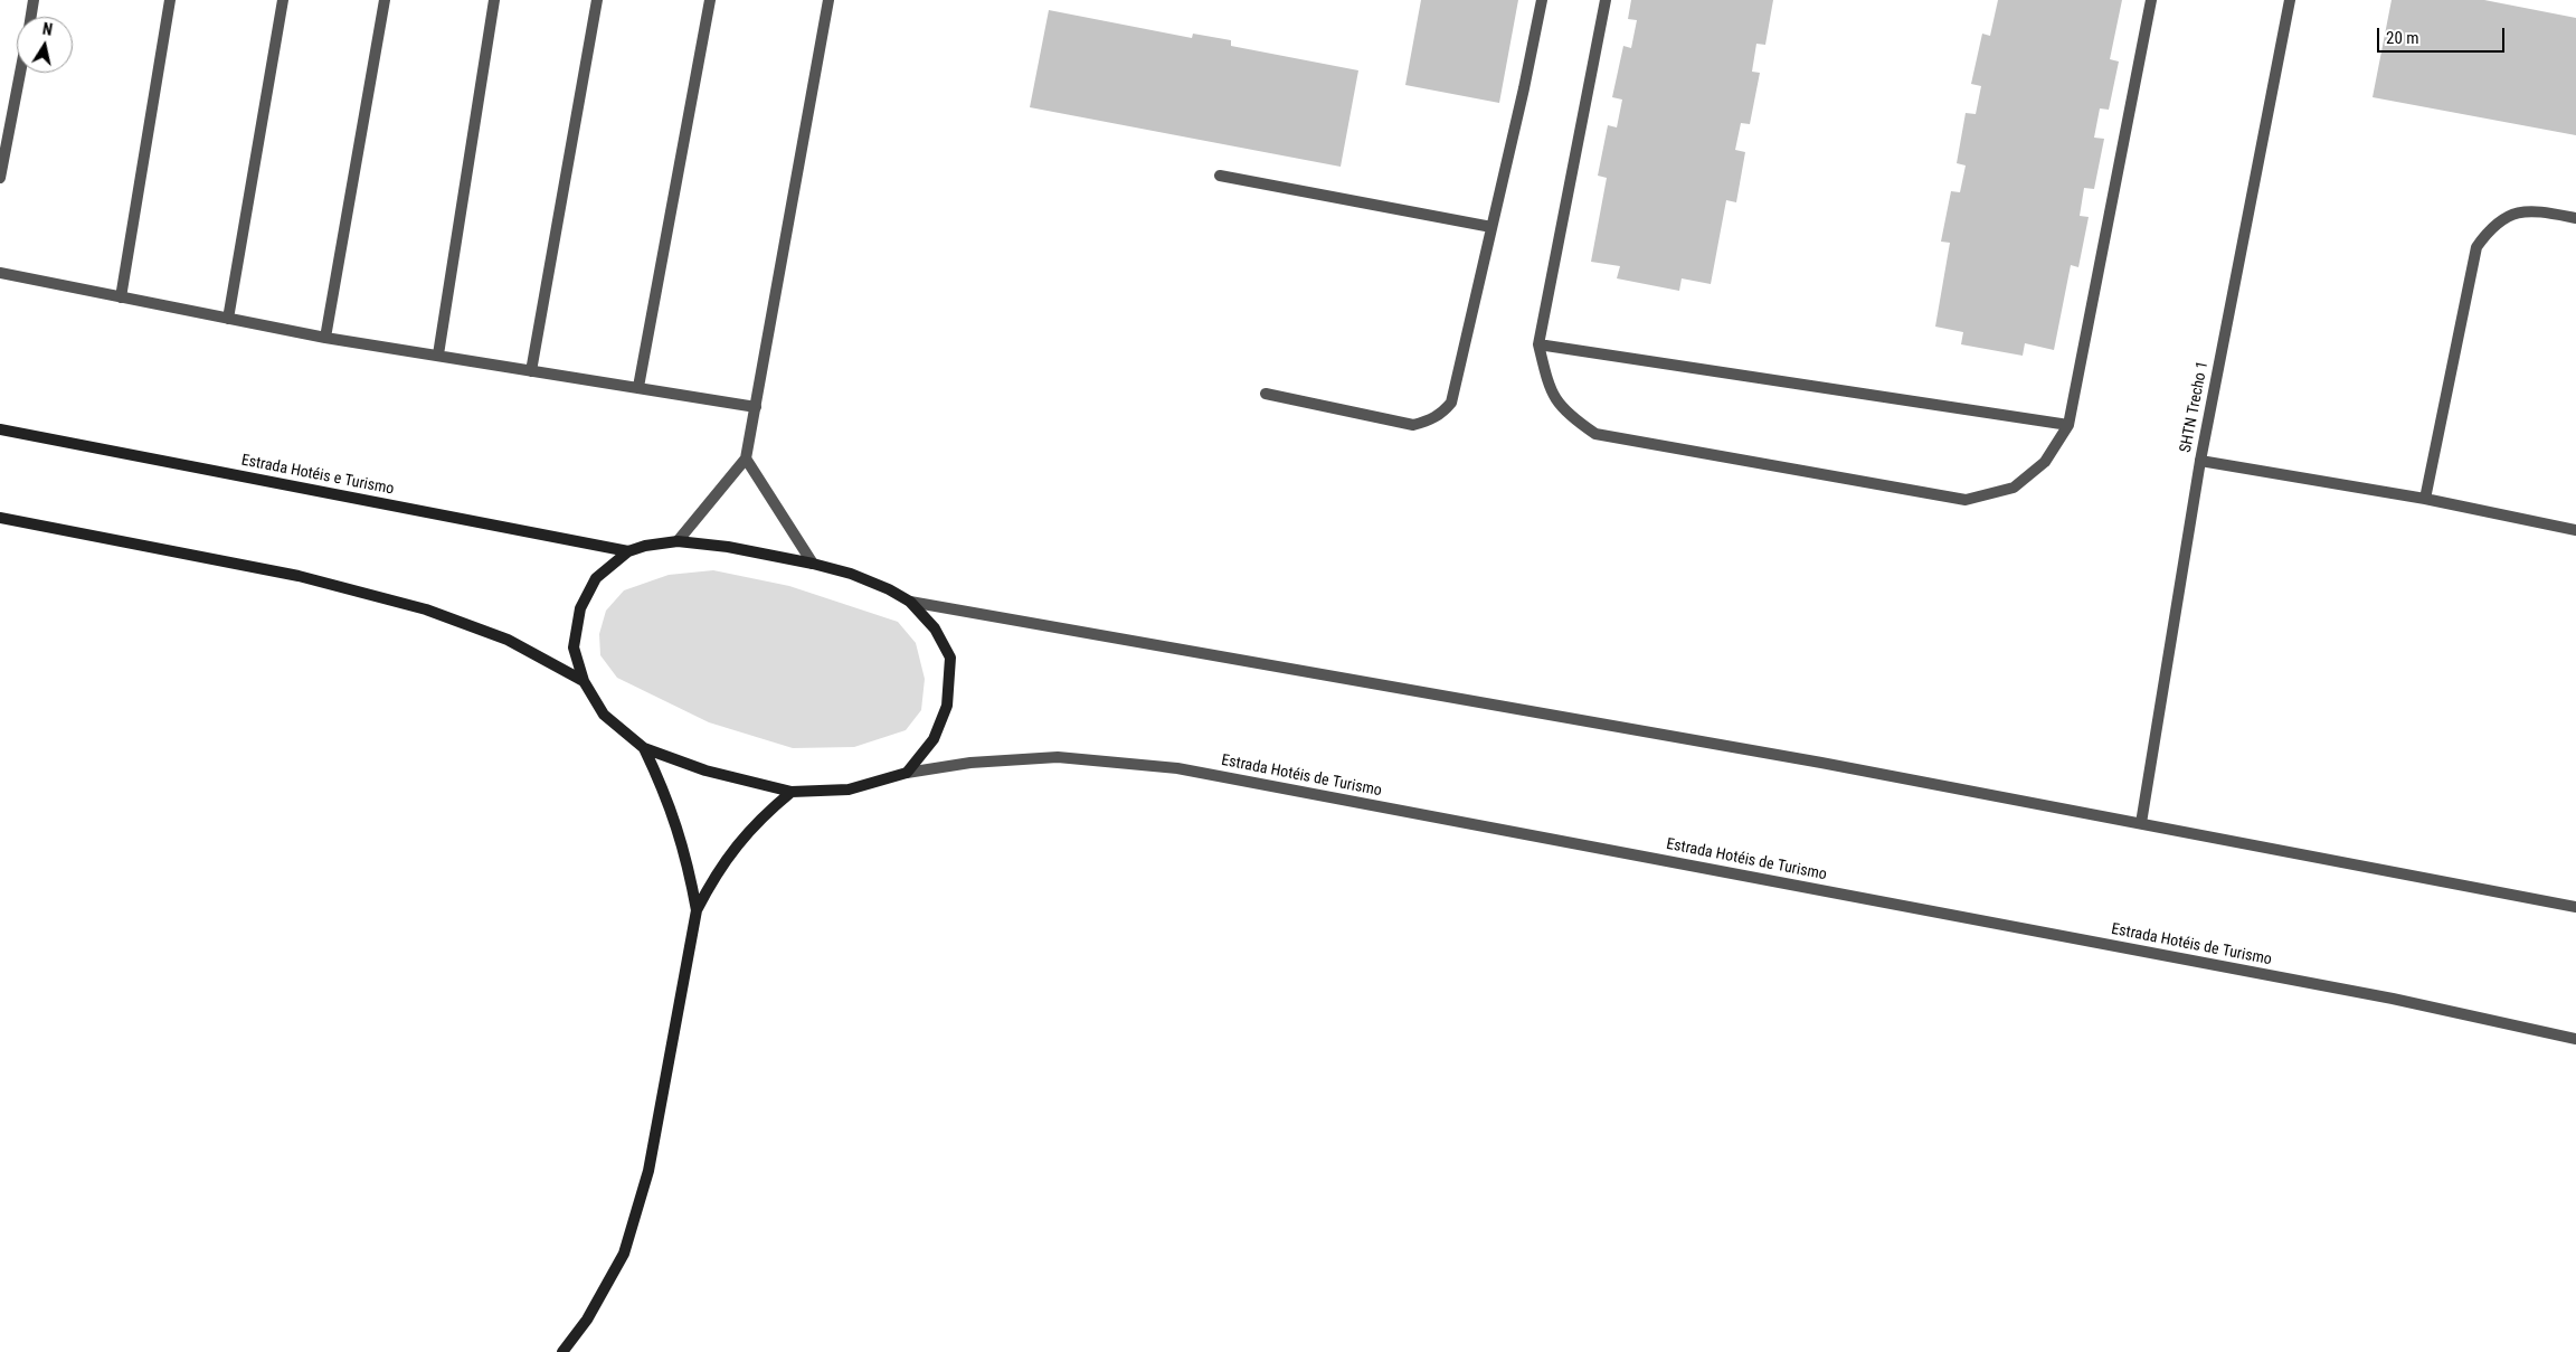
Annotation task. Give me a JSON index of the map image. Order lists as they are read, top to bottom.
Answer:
{
  "streets": {
    "main road": ["Estrada Hotéis e Turismo"],
    "street": ["SHTN Trecho 1", "Estrada Hotéis de Turismo"]
  },
  "scale_bar": "20 m",
  "north": "top"
}
